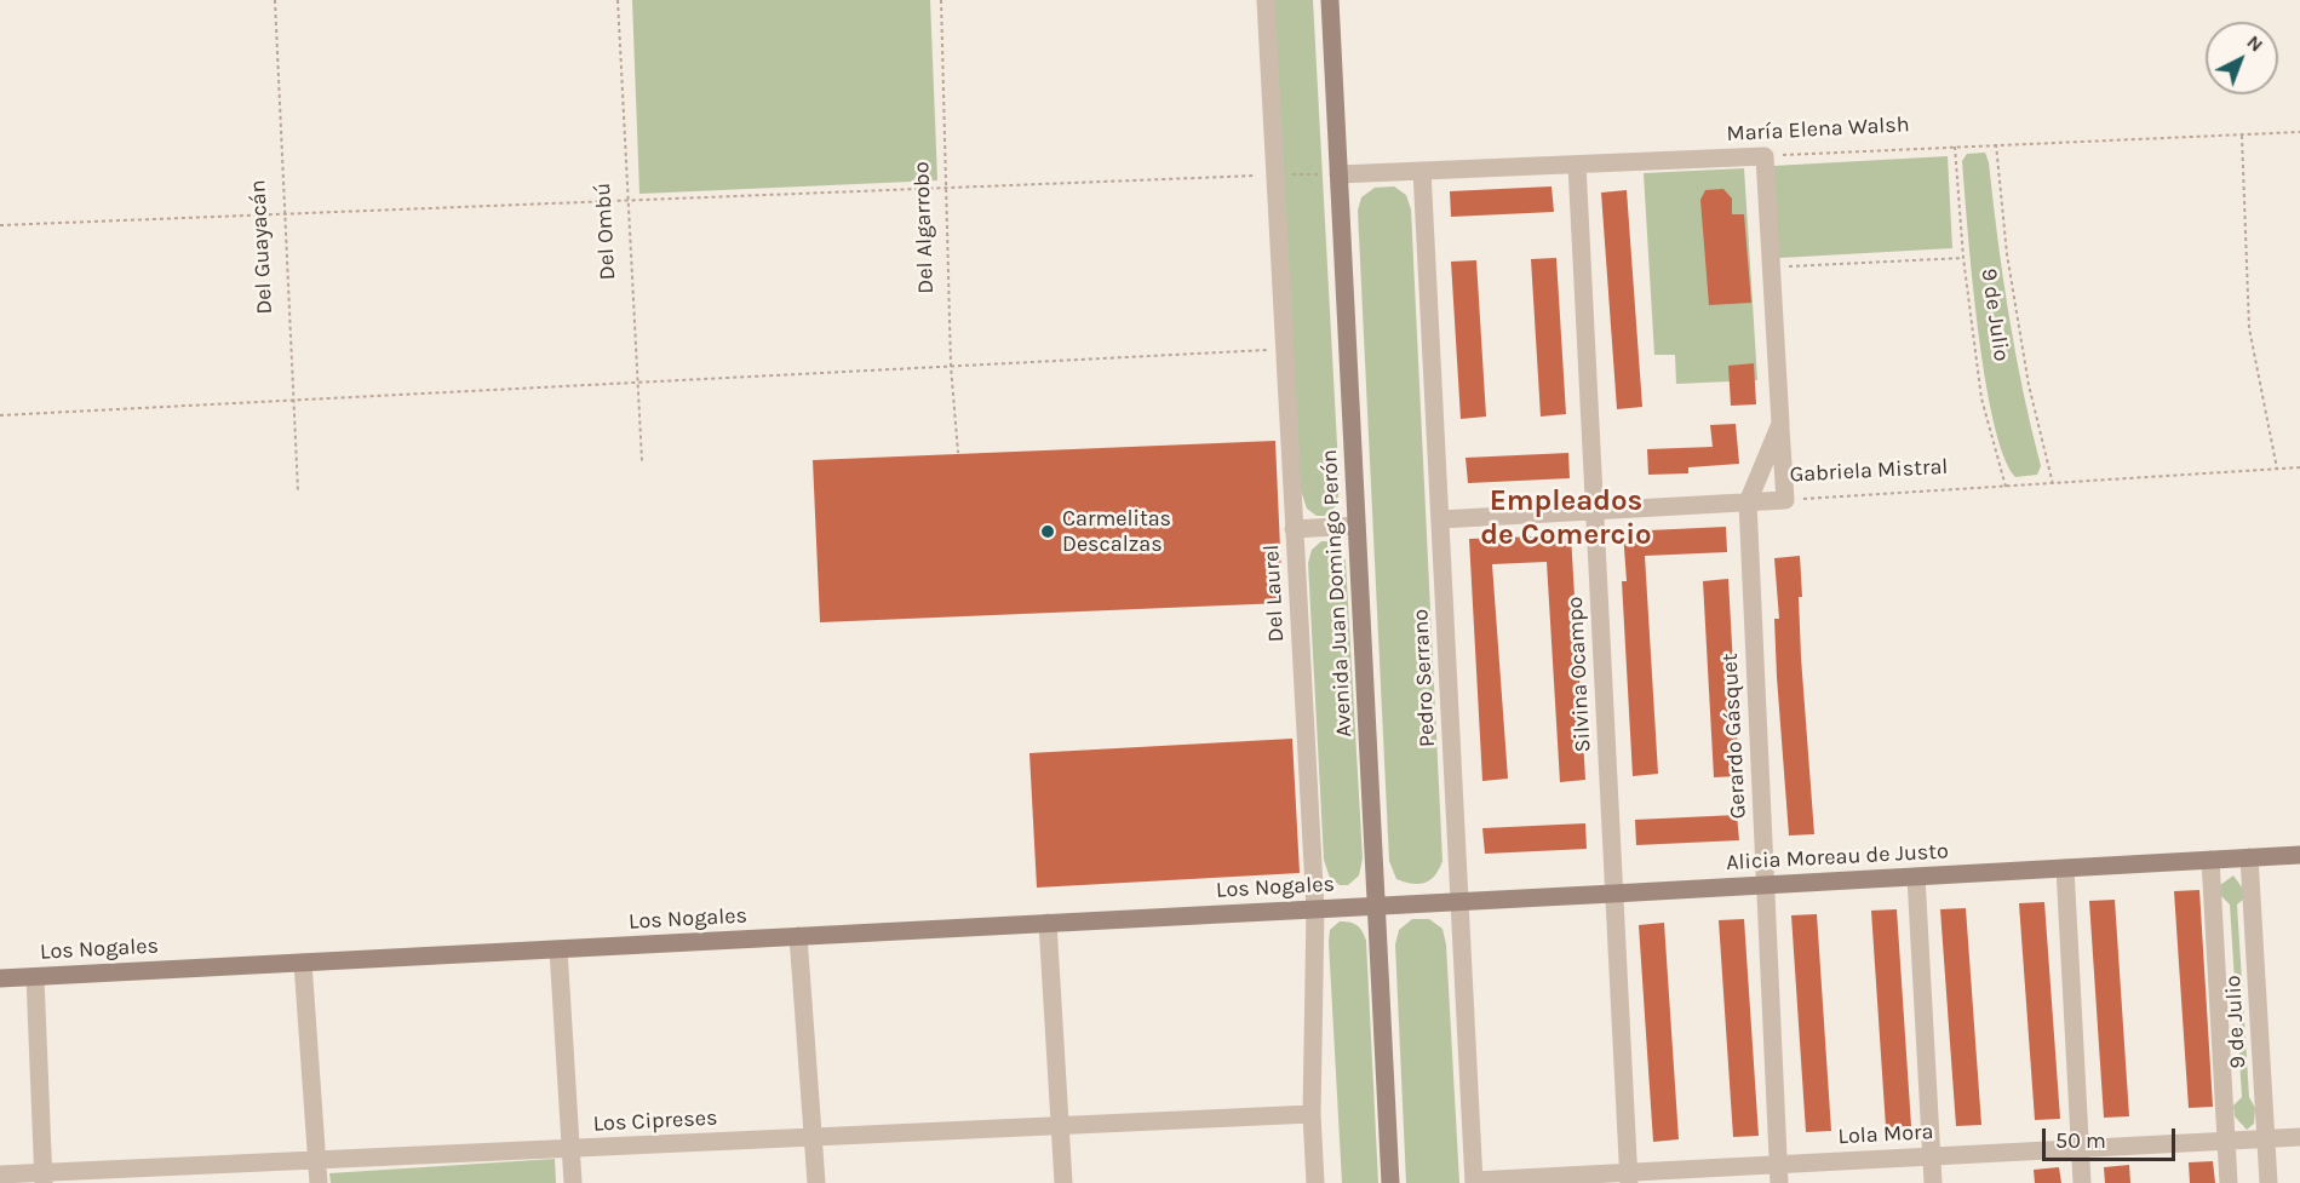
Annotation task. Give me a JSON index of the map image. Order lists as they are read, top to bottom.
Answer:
{
  "streets": {
    "street": [
      "María Elena Walsh",
      "9 de Julio",
      "Gabriela Mistral",
      "Del Laurel",
      "Avenida Juan Domingo Perón",
      "Silvina Ocampo",
      "Pedro Serrano",
      "Gerardo Gásquet",
      "Alicia Moreau de Justo",
      "Los Nogales",
      "Los Cipreses",
      "Lola Mora"
    ],
    "path": ["Del Algarrobo", "Del Ombú", "Del Guayacán"]
  },
  "crossings": [
    ["María Elena Walsh", "9 de Julio"],
    ["María Elena Walsh", "Avenida Juan Domingo Perón"],
    ["María Elena Walsh", "Silvina Ocampo"],
    ["María Elena Walsh", "Pedro Serrano"],
    ["María Elena Walsh", "Gerardo Gásquet"],
    ["9 de Julio", "Gabriela Mistral"],
    ["9 de Julio", "Alicia Moreau de Justo"],
    ["9 de Julio", "Lola Mora"],
    ["Gabriela Mistral", "Silvina Ocampo"],
    ["Gabriela Mistral", "Pedro Serrano"],
    ["Gabriela Mistral", "Gerardo Gásquet"],
    ["Del Laurel", "Los Nogales"],
    ["Del Laurel", "Los Cipreses"],
    ["Avenida Juan Domingo Perón", "Alicia Moreau de Justo"],
    ["Avenida Juan Domingo Perón", "Los Nogales"],
    ["Silvina Ocampo", "Alicia Moreau de Justo"],
    ["Silvina Ocampo", "Lola Mora"],
    ["Pedro Serrano", "Alicia Moreau de Justo"],
    ["Pedro Serrano", "Lola Mora"],
    ["Gerardo Gásquet", "Alicia Moreau de Justo"],
    ["Gerardo Gásquet", "Lola Mora"],
    ["Alicia Moreau de Justo", "Los Nogales"]
  ],
  "districts": ["Empleados de Comercio"],
  "places": ["Carmelitas Descalzas"],
  "scale_bar": "50 m",
  "north": "top right"
}
